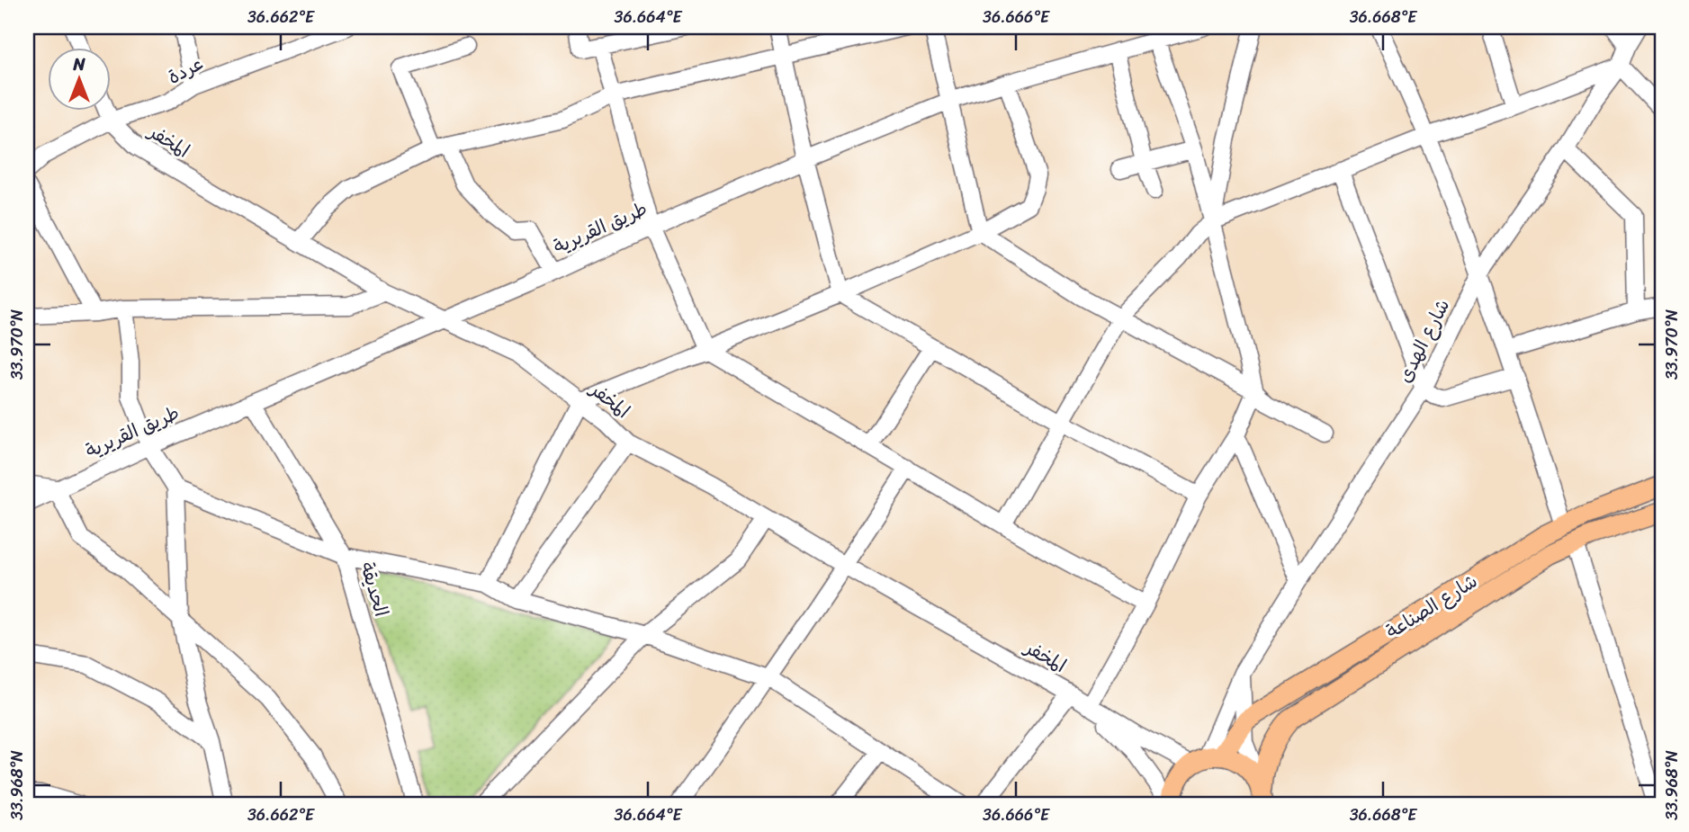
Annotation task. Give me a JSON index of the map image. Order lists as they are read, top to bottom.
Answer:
{
  "streets": {
    "main road": ["شارع الصناعة"],
    "street": [
      "عردة",
      "المخفر",
      "طريق القريرية",
      "شارع الهدى",
      "الحديقة"
    ]
  },
  "crossings": [
    ["عردة", "المخفر"],
    ["المخفر", "طريق القريرية"],
    ["طريق القريرية", "الحديقة"],
    ["شارع الهدى", "شارع الصناعة"]
  ],
  "north": "top",
  "coordinates": [
    "36.662°E",
    "36.664°E",
    "36.666°E",
    "36.668°E",
    "33.970°N",
    "33.968°N"
  ]
}
